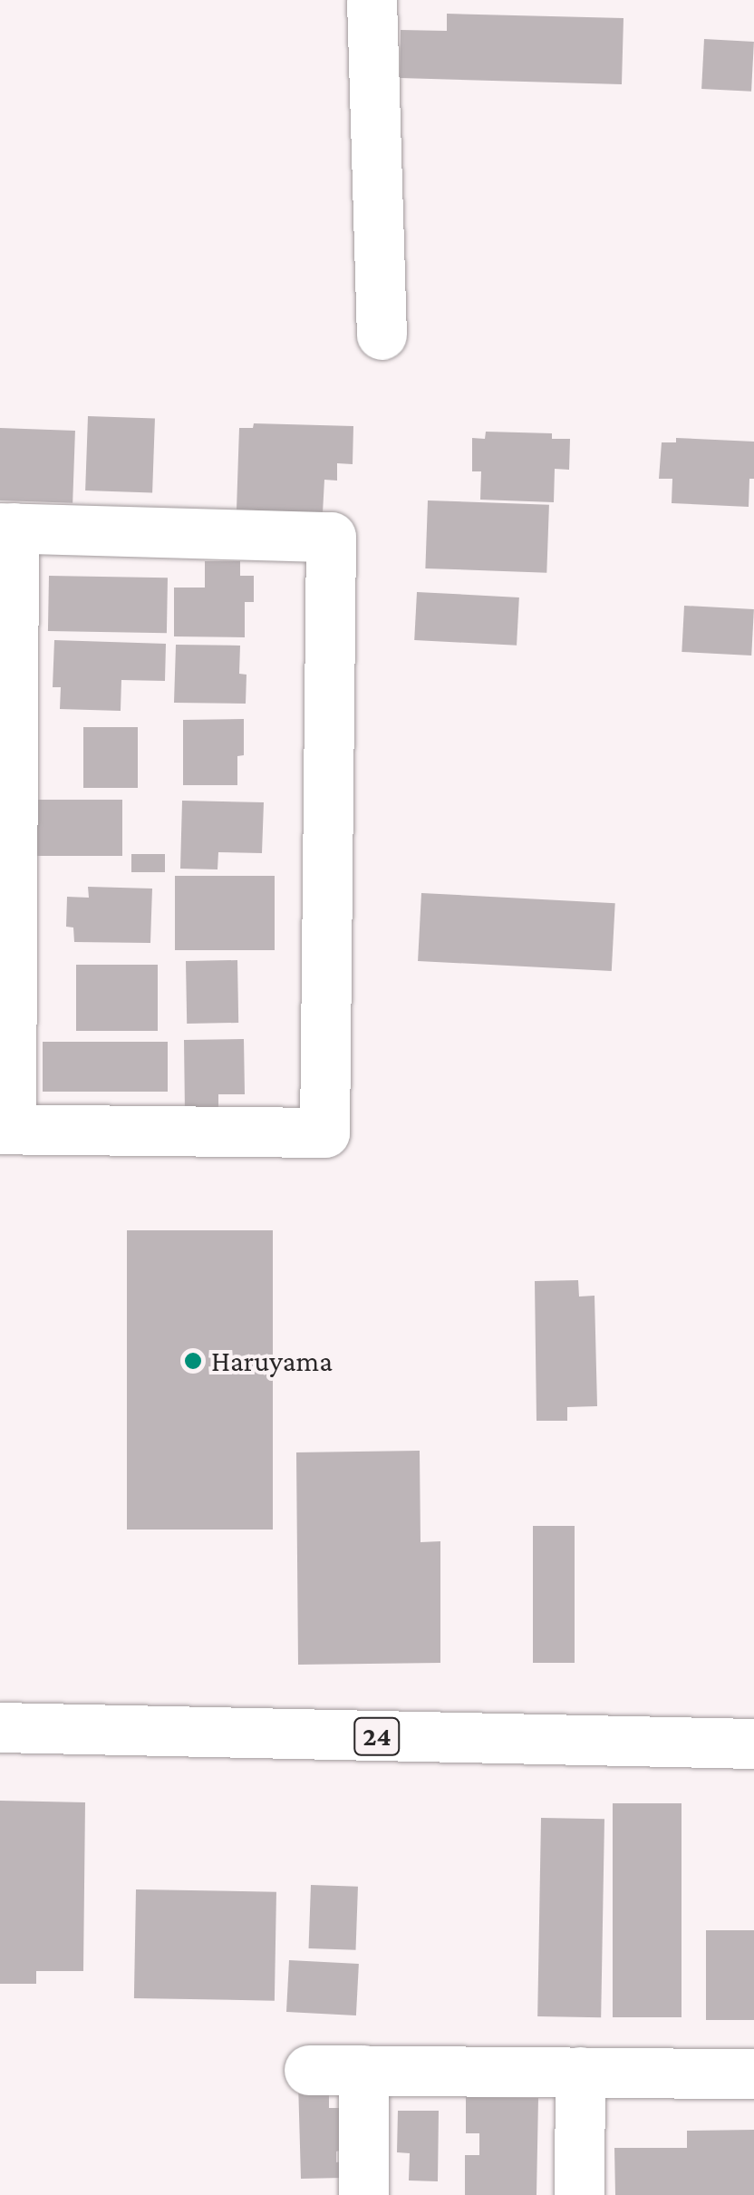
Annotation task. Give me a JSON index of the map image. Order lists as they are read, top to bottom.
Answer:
{
  "streets": {
    "main road": ["24"]
  },
  "places": ["Haruyama"]
}
